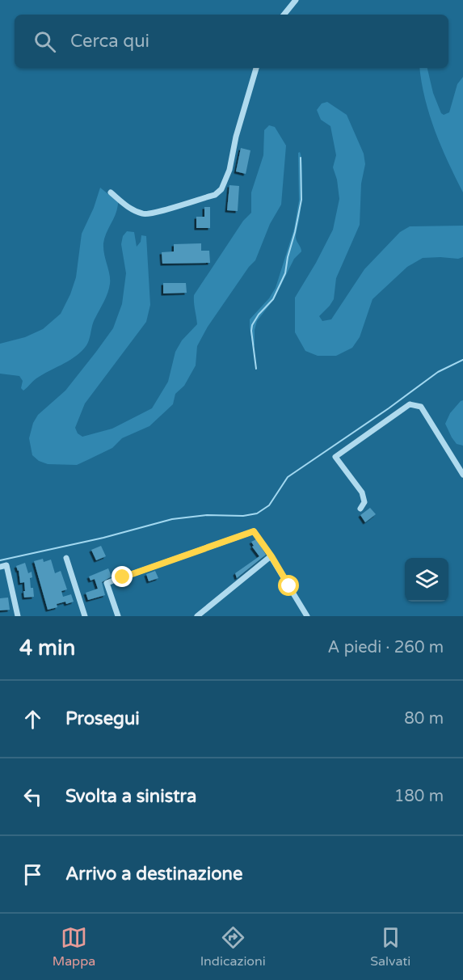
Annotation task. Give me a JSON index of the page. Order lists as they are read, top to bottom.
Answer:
{
  "page": {
    "search": "Cerca qui",
    "heading": ["4 min", "A piedi · 260 m"],
    "list": [
      ["Prosegui", "80 m"],
      ["Svolta a sinistra", "180 m"],
      "Arrivo a destinazione"
    ],
    "nav": ["Mappa", "Indicazioni", "Salvati"]
  }
}
